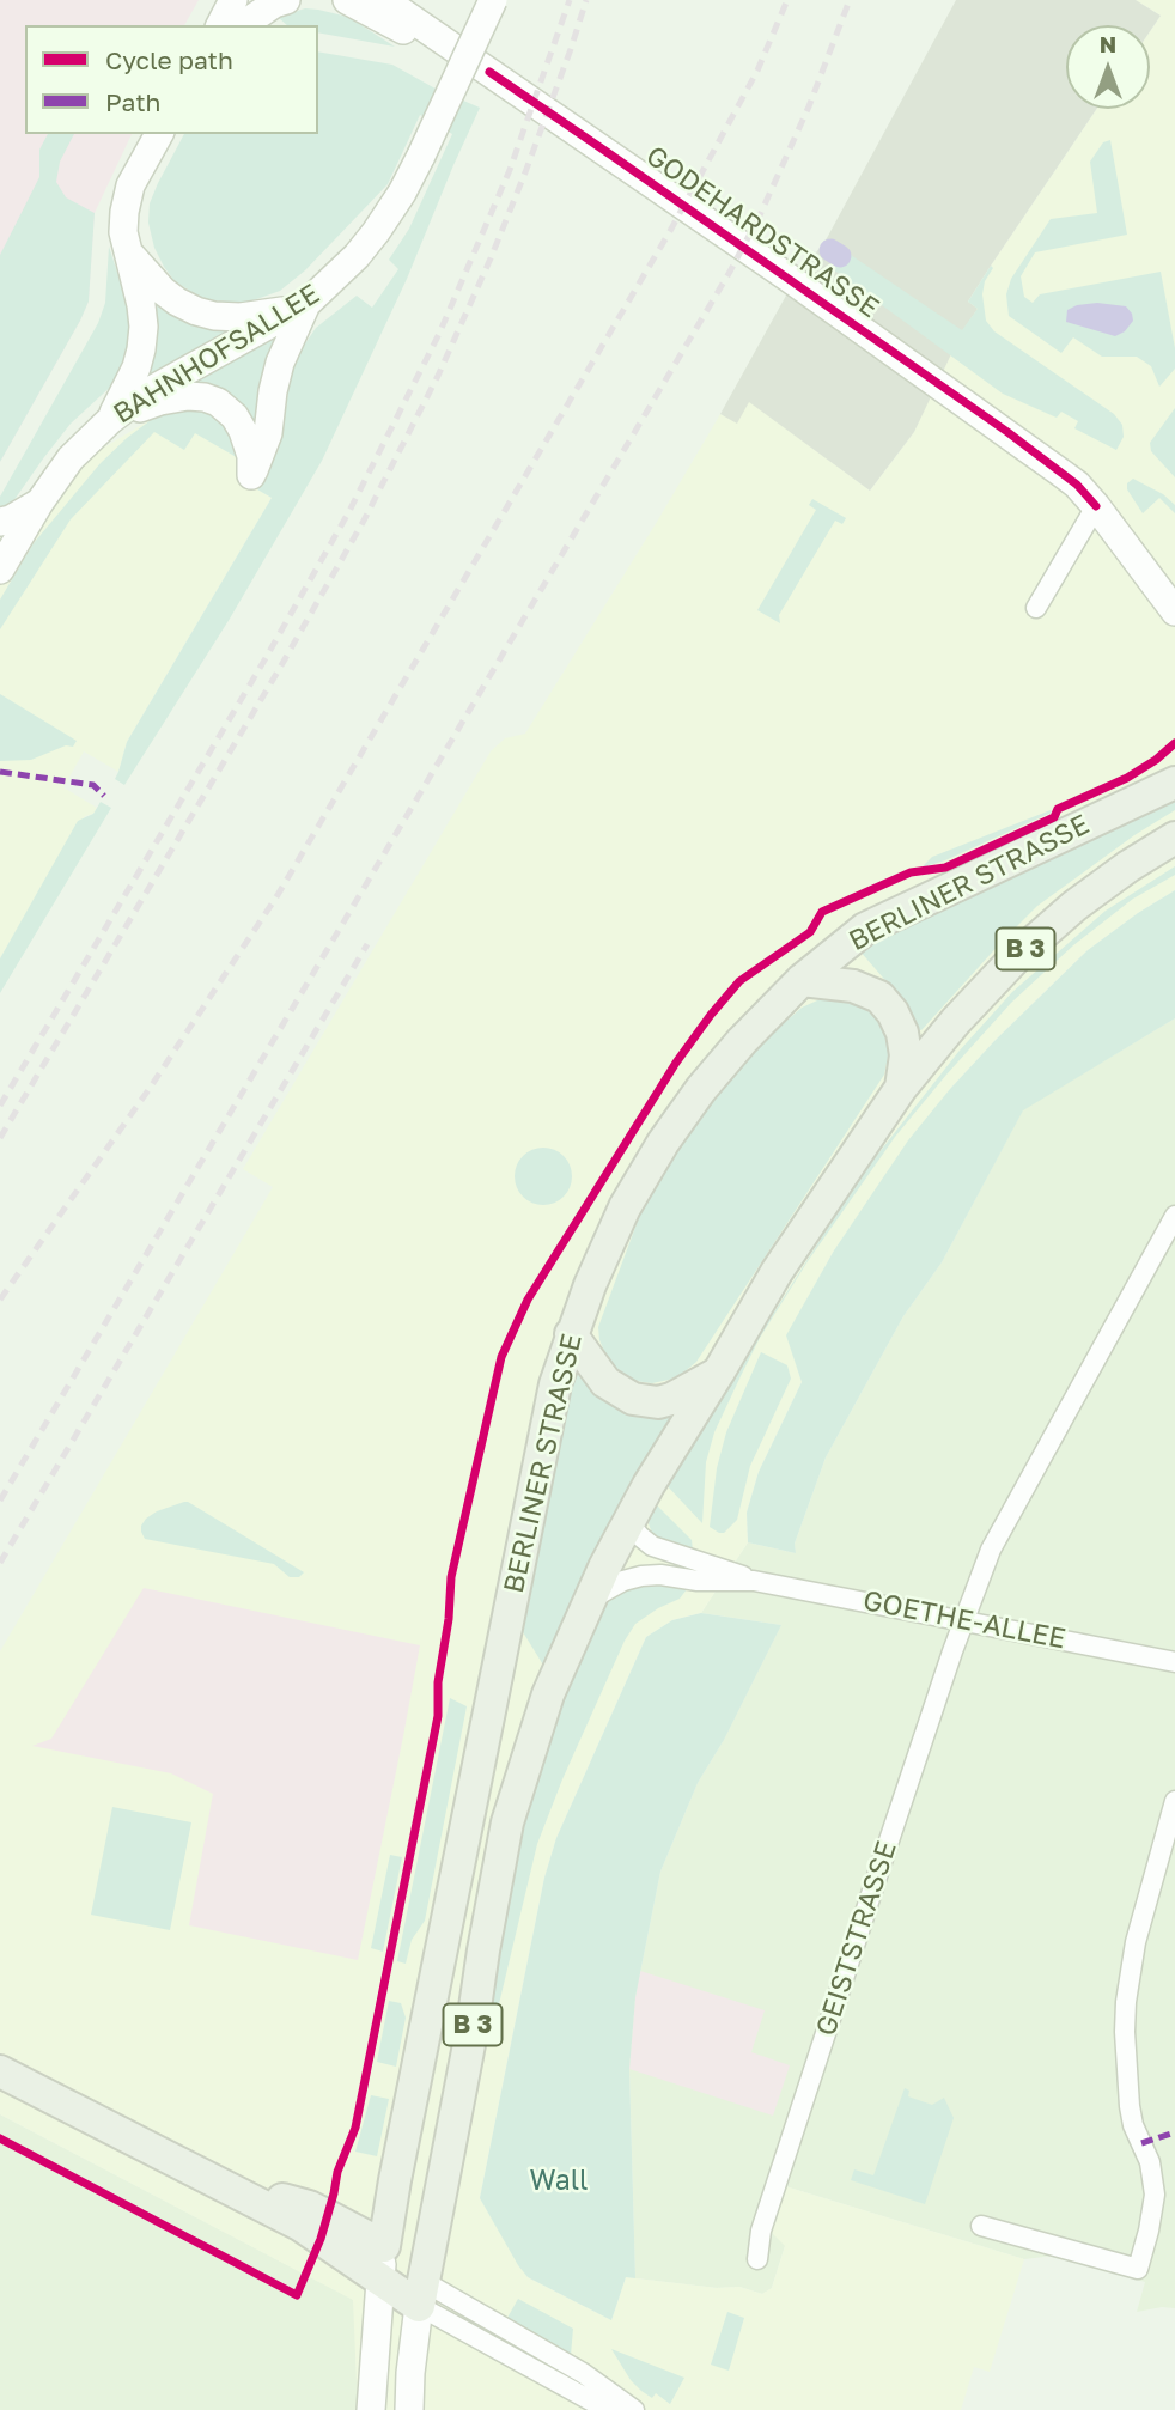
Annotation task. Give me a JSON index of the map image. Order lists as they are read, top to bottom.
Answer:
{
  "streets": {
    "main road": [
      "GODEHARDSTRASSE",
      "BAHNHOFSALLEE",
      "BERLINER STRASSE",
      "B 3"
    ],
    "street": ["GOETHE-ALLEE", "GEISTSTRASSE"]
  },
  "crossings": [
    ["B 3", "GOETHE-ALLEE"],
    ["GOETHE-ALLEE", "GEISTSTRASSE"]
  ],
  "parks": ["Wall"],
  "legend": ["Cycle path", "Path"],
  "north": "top"
}
